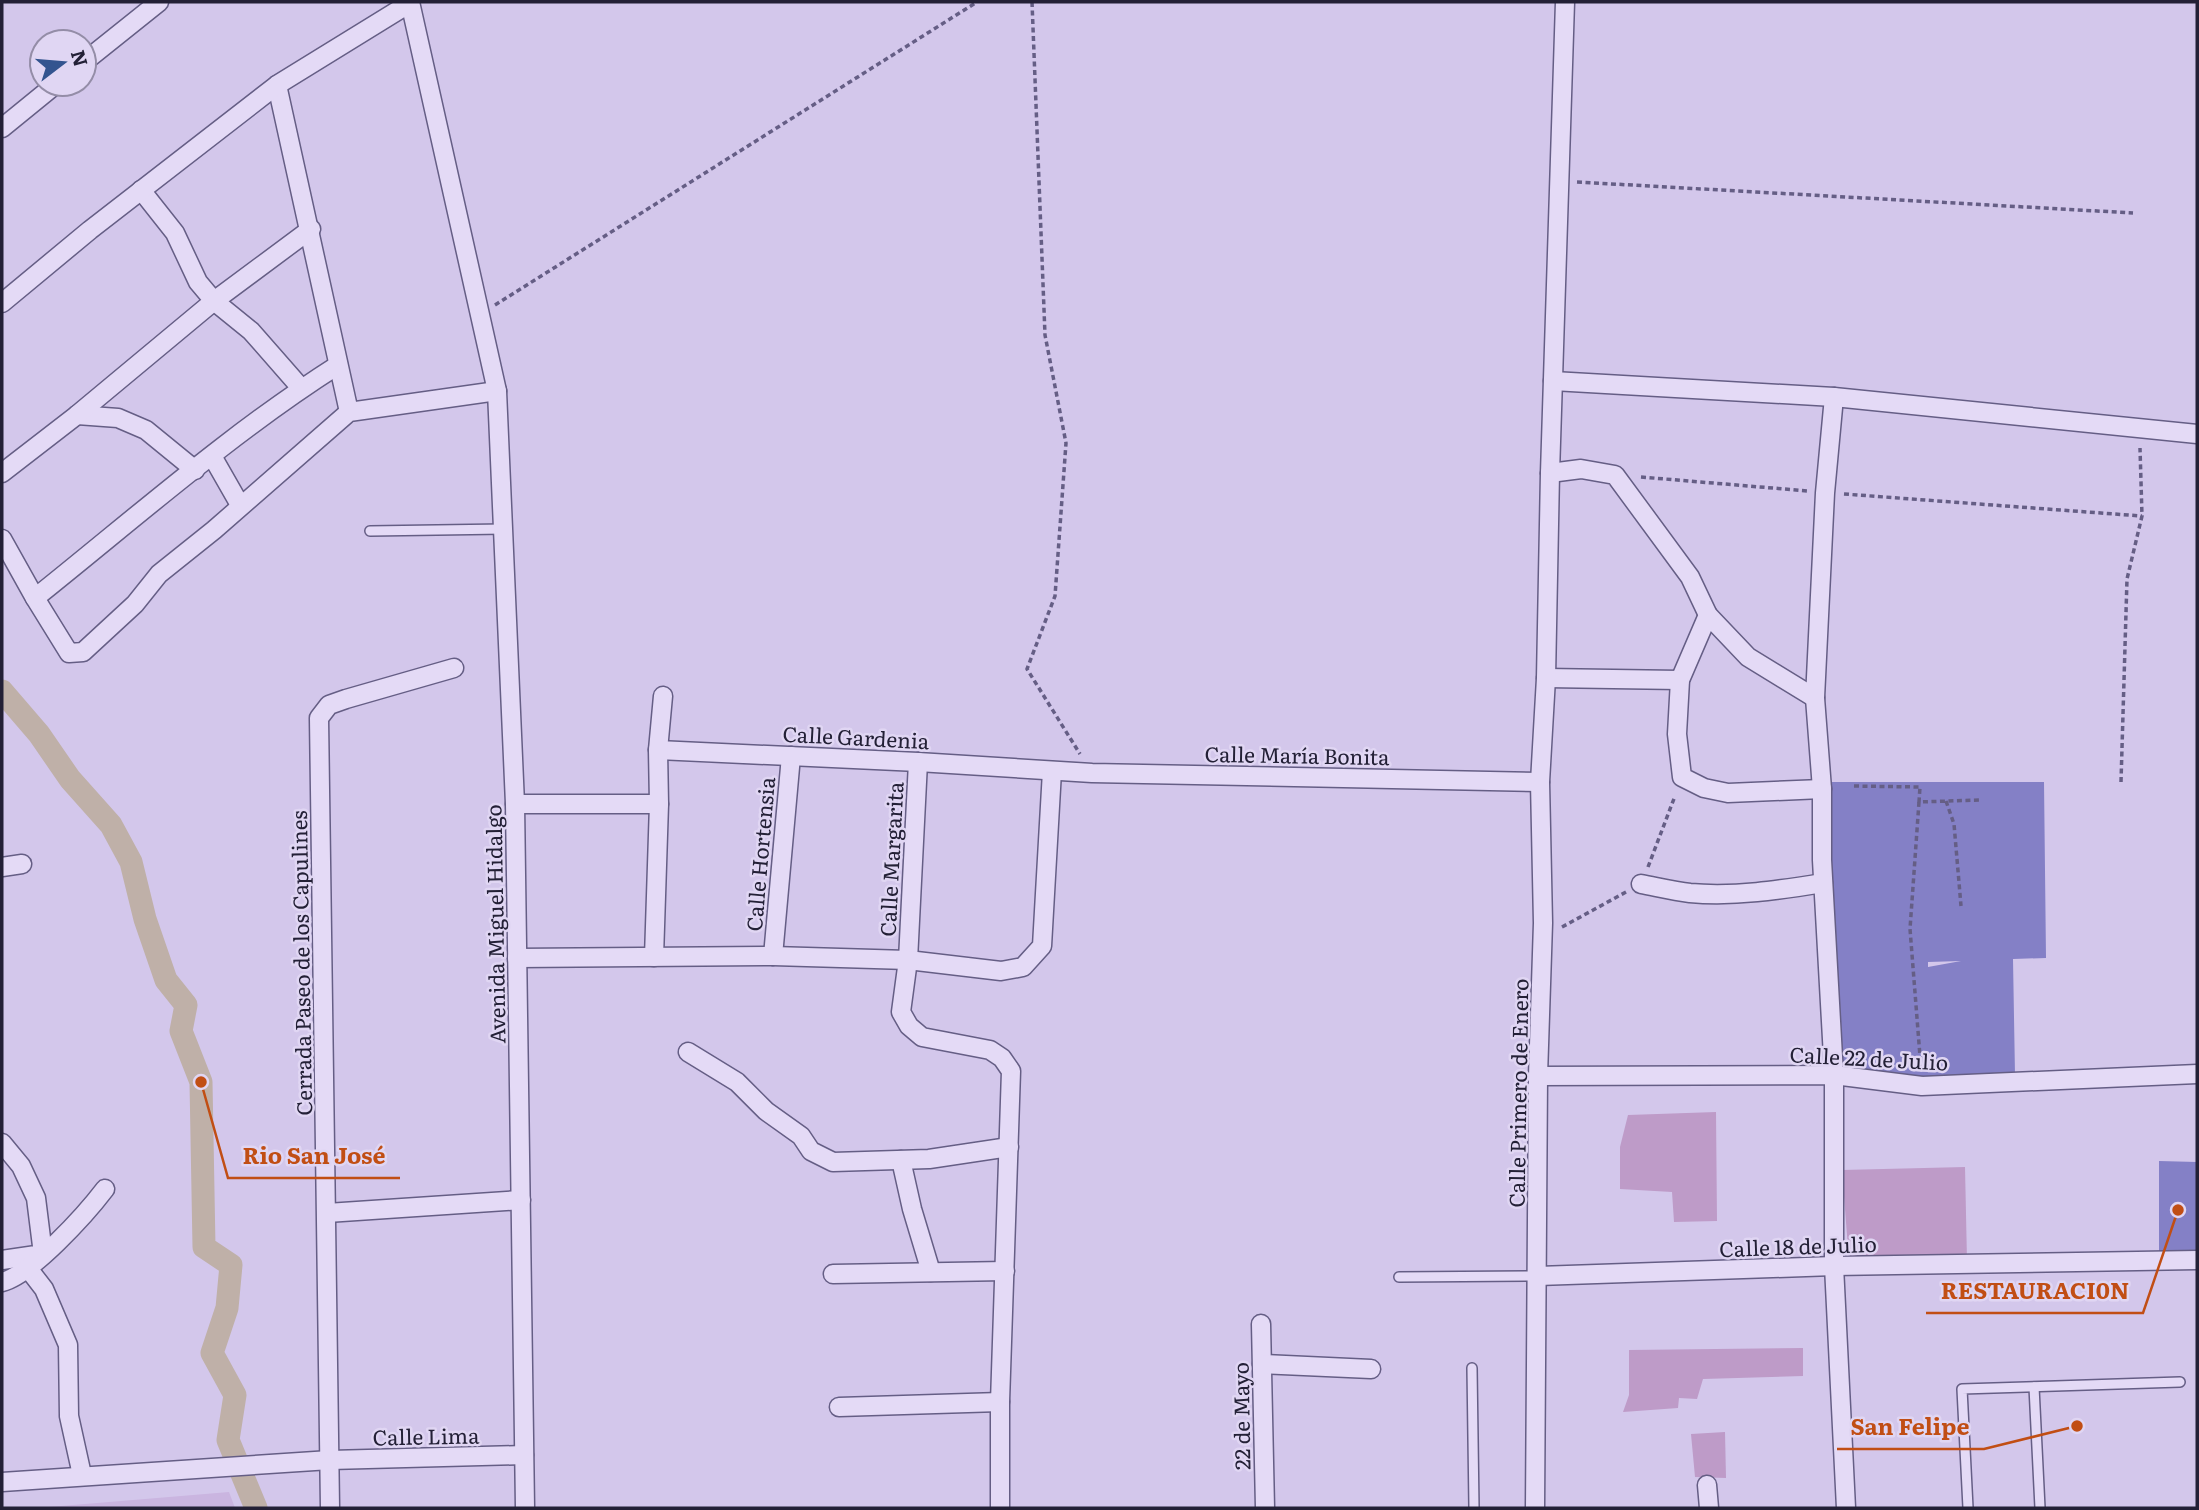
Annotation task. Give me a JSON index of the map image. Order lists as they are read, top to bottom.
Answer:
{
  "streets": {
    "street": [
      "Calle Gardenia",
      "Calle María Bonita",
      "Calle Hortensia",
      "Calle Margarita",
      "Avenida Miguel Hidalgo",
      "Cerrada Paseo de los Capulines",
      "Calle 22 de Julio",
      "Calle Primero de Enero",
      "Calle 18 de Julio",
      "22 de Mayo",
      "Calle Lima"
    ]
  },
  "crossings": [
    ["Calle Gardenia", "Calle María Bonita"],
    ["Calle Gardenia", "Calle Hortensia"],
    ["Calle Gardenia", "Calle Margarita"],
    ["Calle María Bonita", "Calle Primero de Enero"],
    ["Avenida Miguel Hidalgo", "Calle Lima"],
    ["Cerrada Paseo de los Capulines", "Calle Lima"],
    ["Calle 22 de Julio", "Calle Primero de Enero"],
    ["Calle Primero de Enero", "Calle 18 de Julio"]
  ],
  "places": ["Rio San José", "RESTAURACI0N", "San Felipe"],
  "north": "right"
}
